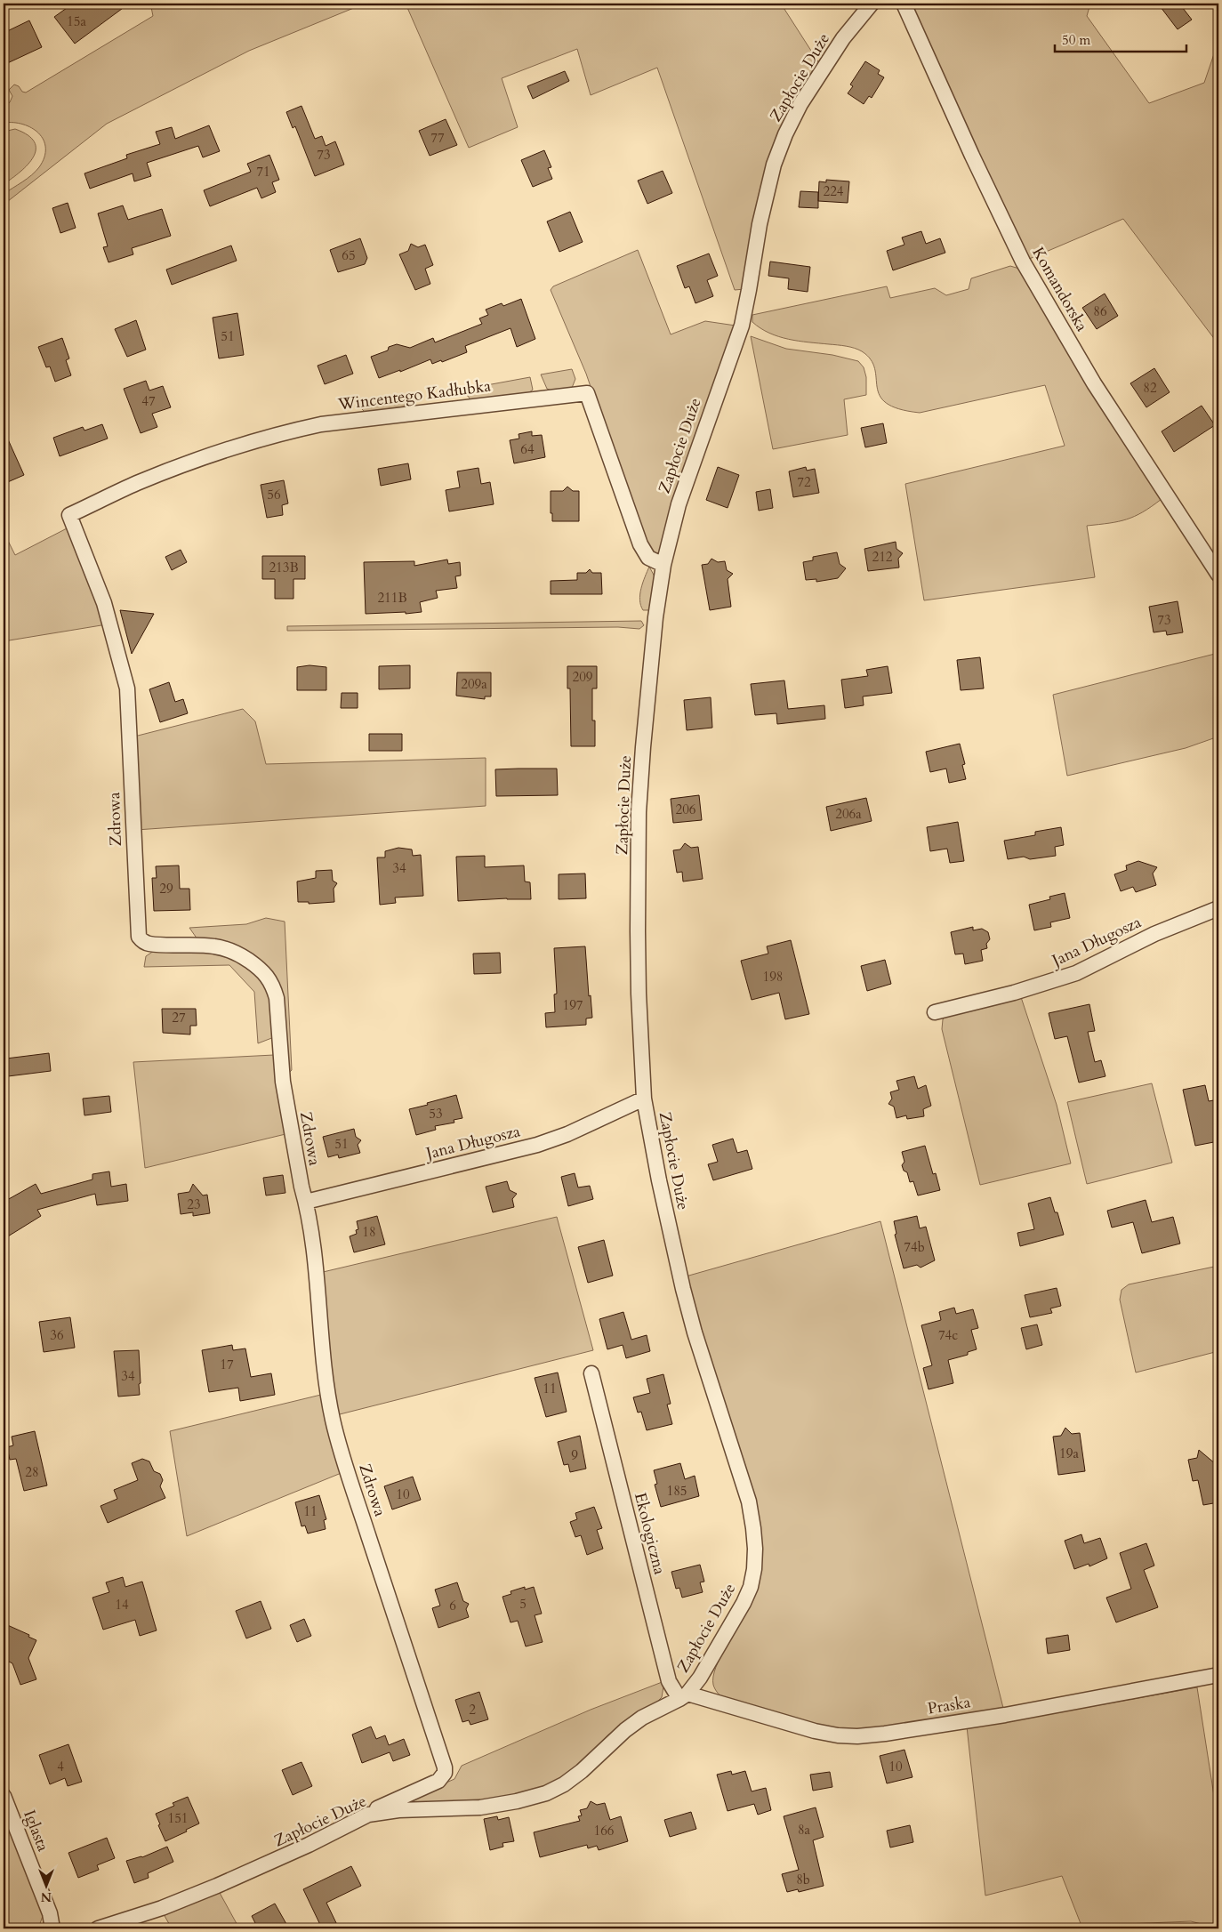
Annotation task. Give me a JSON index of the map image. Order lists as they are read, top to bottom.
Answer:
{
  "streets": {
    "street": [
      "Zapłocie Duże",
      "Komandorska",
      "Wincentego Kadłubka",
      "Zdrowa",
      "Jana Długosza",
      "Ekologiczna",
      "Praska",
      "Iglasta"
    ]
  },
  "crossings": [
    ["Zapłocie Duże", "Wincentego Kadłubka"],
    ["Zapłocie Duże", "Zdrowa"],
    ["Zapłocie Duże", "Jana Długosza"],
    ["Zapłocie Duże", "Ekologiczna"],
    ["Zapłocie Duże", "Praska"],
    ["Wincentego Kadłubka", "Zdrowa"],
    ["Zdrowa", "Jana Długosza"],
    ["Ekologiczna", "Praska"]
  ],
  "house_numbers": [
    "15a",
    "77",
    "73",
    "71",
    "224",
    "65",
    "86",
    "51",
    "82",
    "47",
    "64",
    "72",
    "56",
    "212",
    "213B",
    "211B",
    "73",
    "209",
    "209a",
    "206",
    "206a",
    "34",
    "29",
    "198",
    "197",
    "27",
    "53",
    "51",
    "23",
    "18",
    "74b",
    "36",
    "74c",
    "17",
    "34",
    "11",
    "19a",
    "9",
    "28",
    "185",
    "10",
    "11",
    "5",
    "14",
    "6",
    "2",
    "4",
    "10",
    "151",
    "8a",
    "166",
    "8b"
  ],
  "scale_bar": "50 m",
  "north": "bottom"
}
